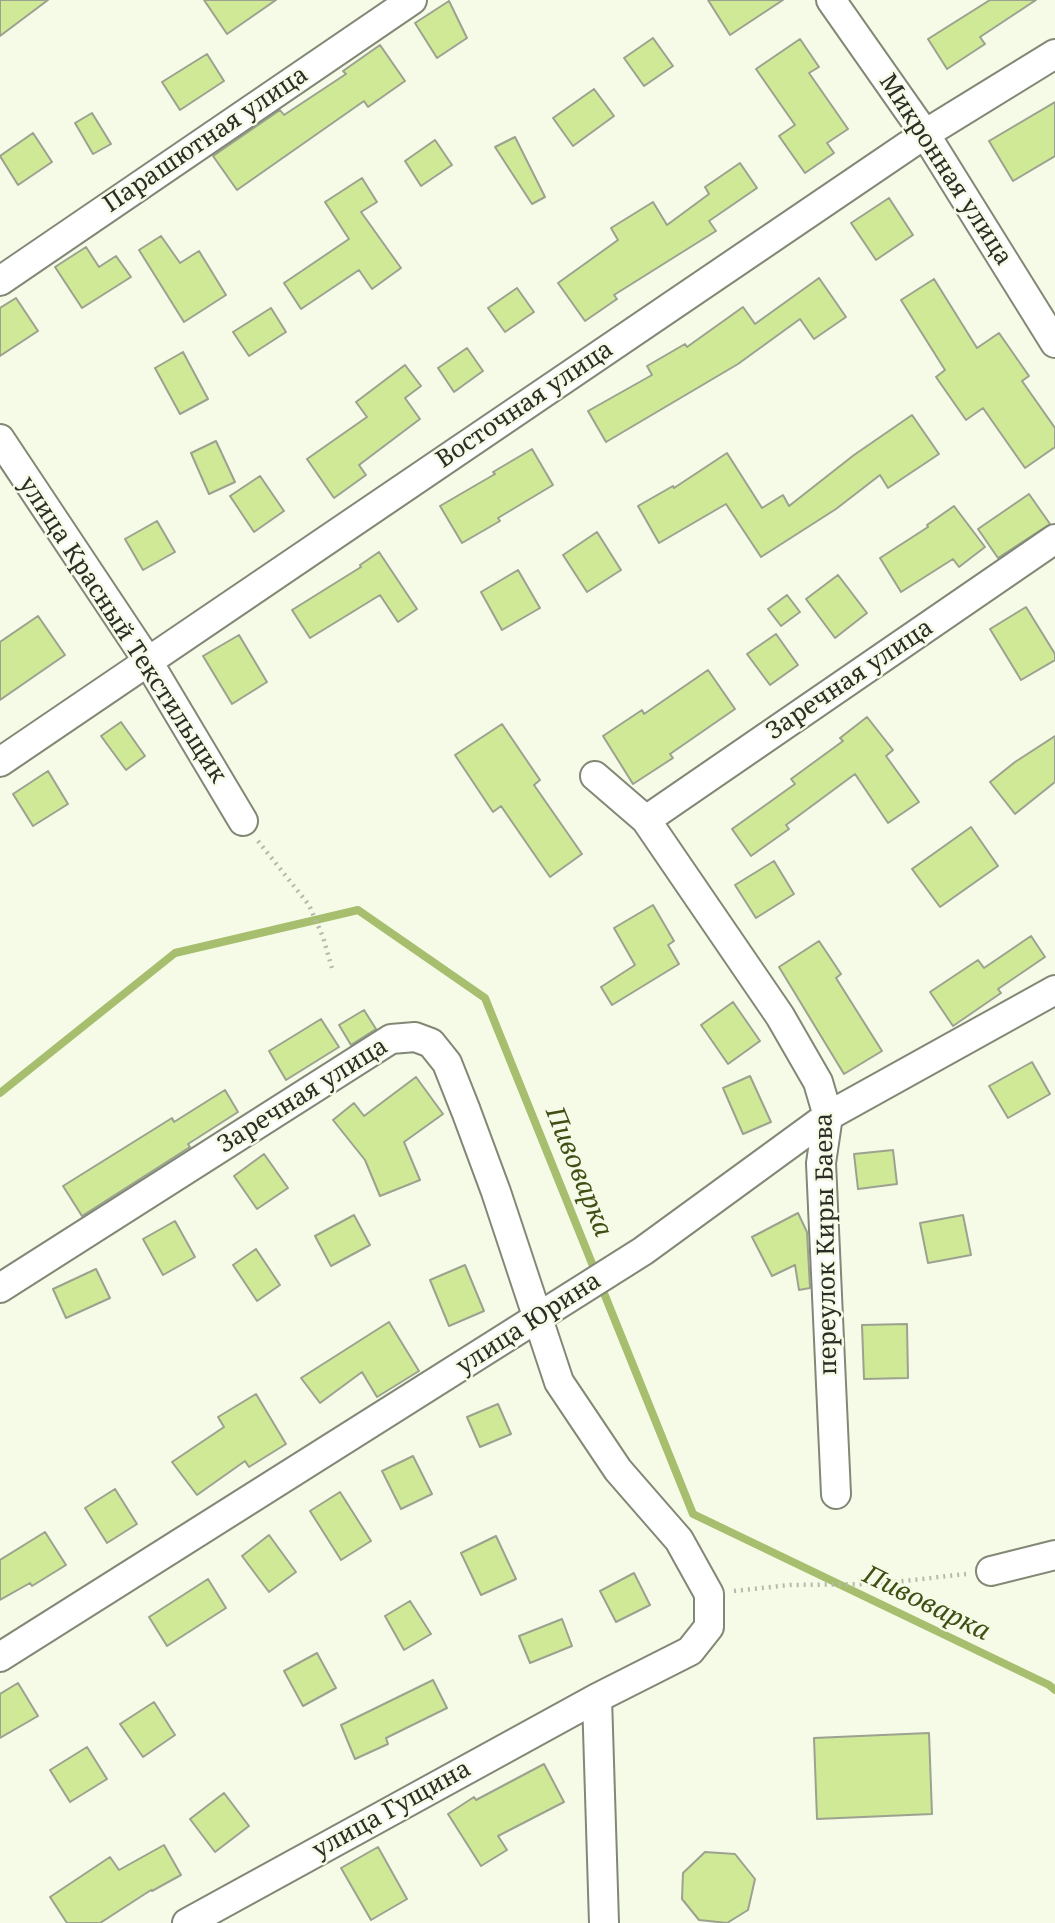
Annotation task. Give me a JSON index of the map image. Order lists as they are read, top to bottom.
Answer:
{
  "streets": {
    "street": [
      "Парашютная улица",
      "Микронная улица",
      "Восточная улица",
      "улица Красный Текстильщик",
      "Заречная улица",
      "переулок Киры Баева",
      "улица Юрина",
      "улица Гущина"
    ]
  },
  "crossings": [
    ["Микронная улица", "Восточная улица"],
    ["Восточная улица", "улица Красный Текстильщик"],
    ["Заречная улица", "переулок Киры Баева"],
    ["Заречная улица", "улица Юрина"],
    ["переулок Киры Баева", "улица Юрина"]
  ],
  "water": ["Пивоварка"]
}
